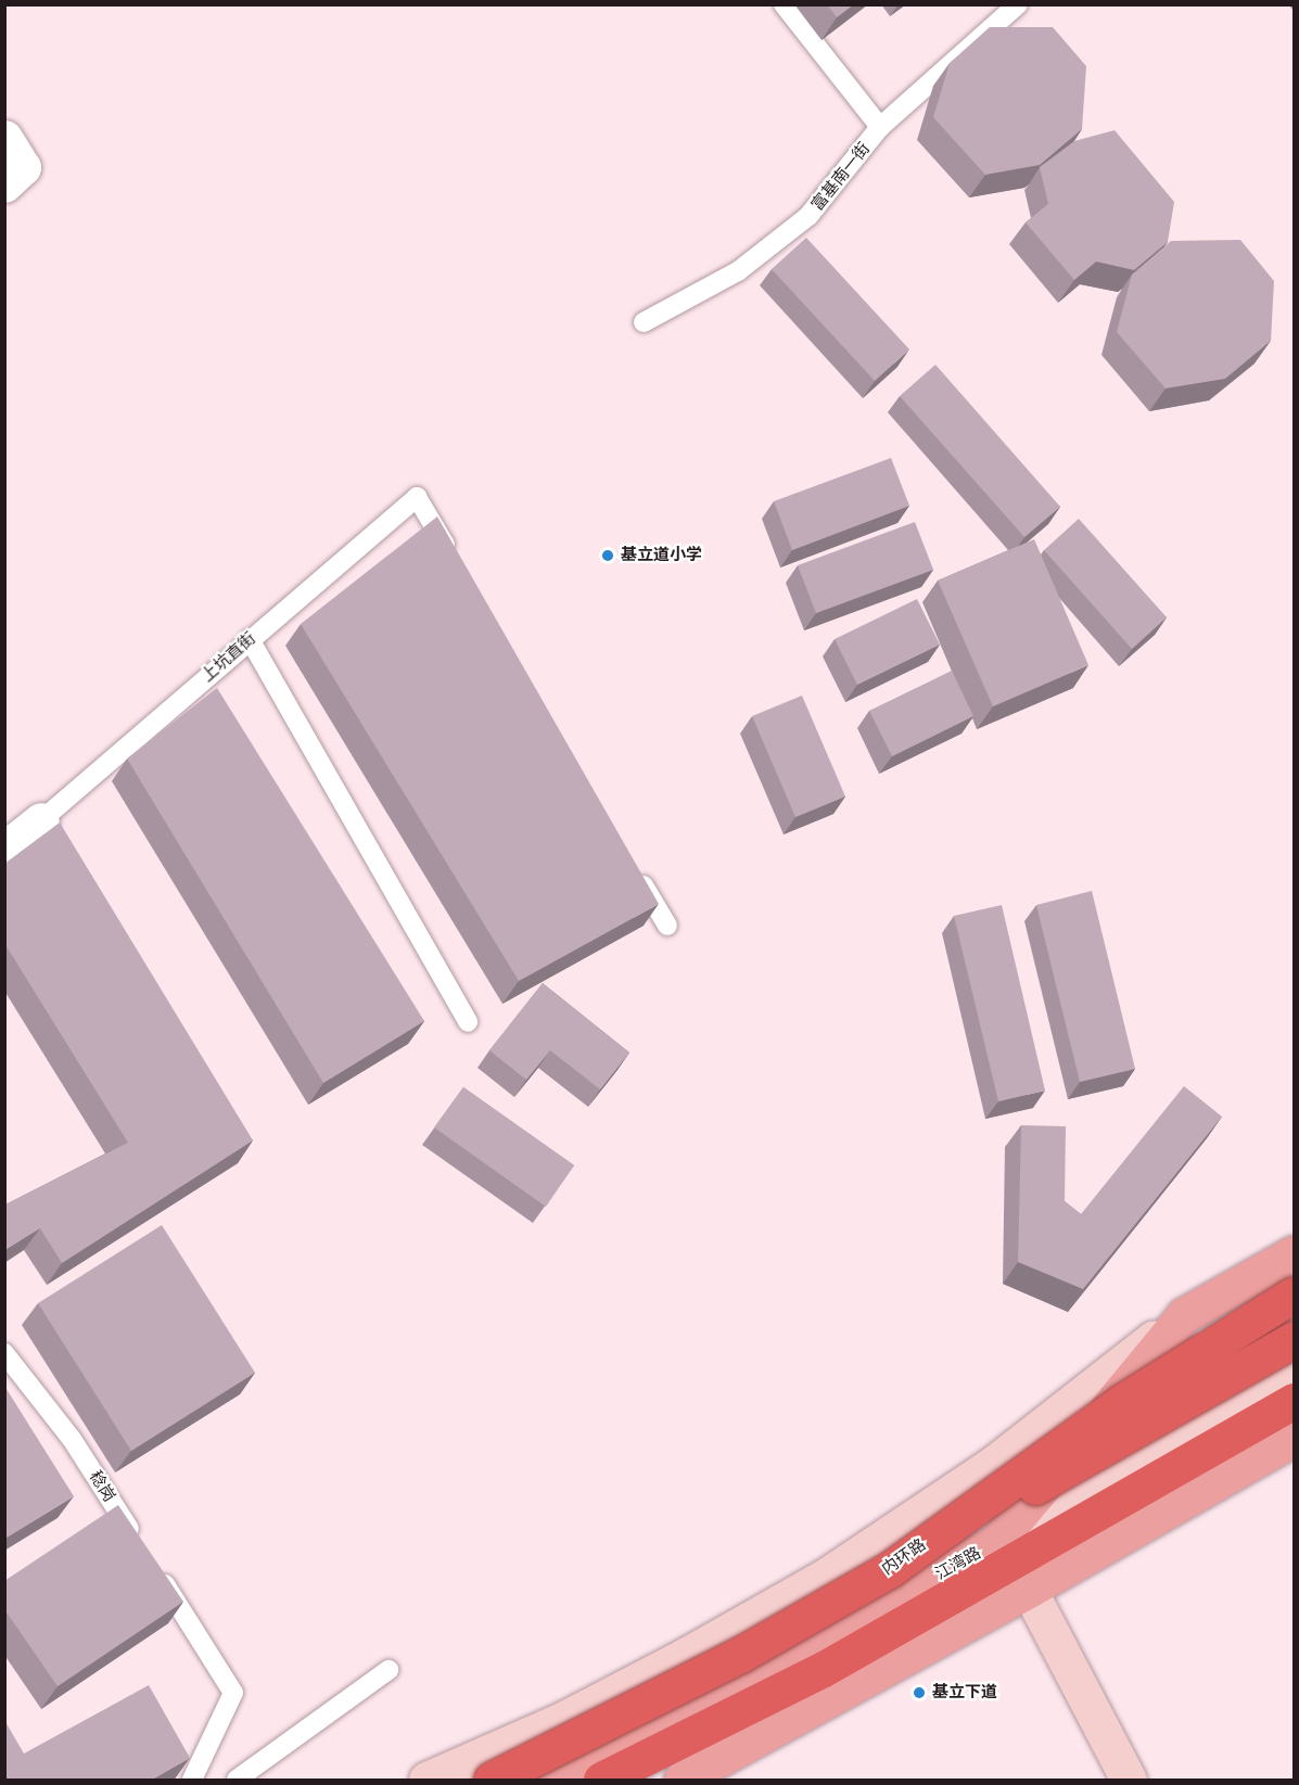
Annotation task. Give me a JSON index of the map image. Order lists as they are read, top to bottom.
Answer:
{
  "streets": {
    "highway": ["内环路"],
    "main road": ["江湾路"],
    "lane": ["富基南一街", "上坑直街", "稔岗"]
  },
  "places": ["基立道小学", "基立下道"]
}
